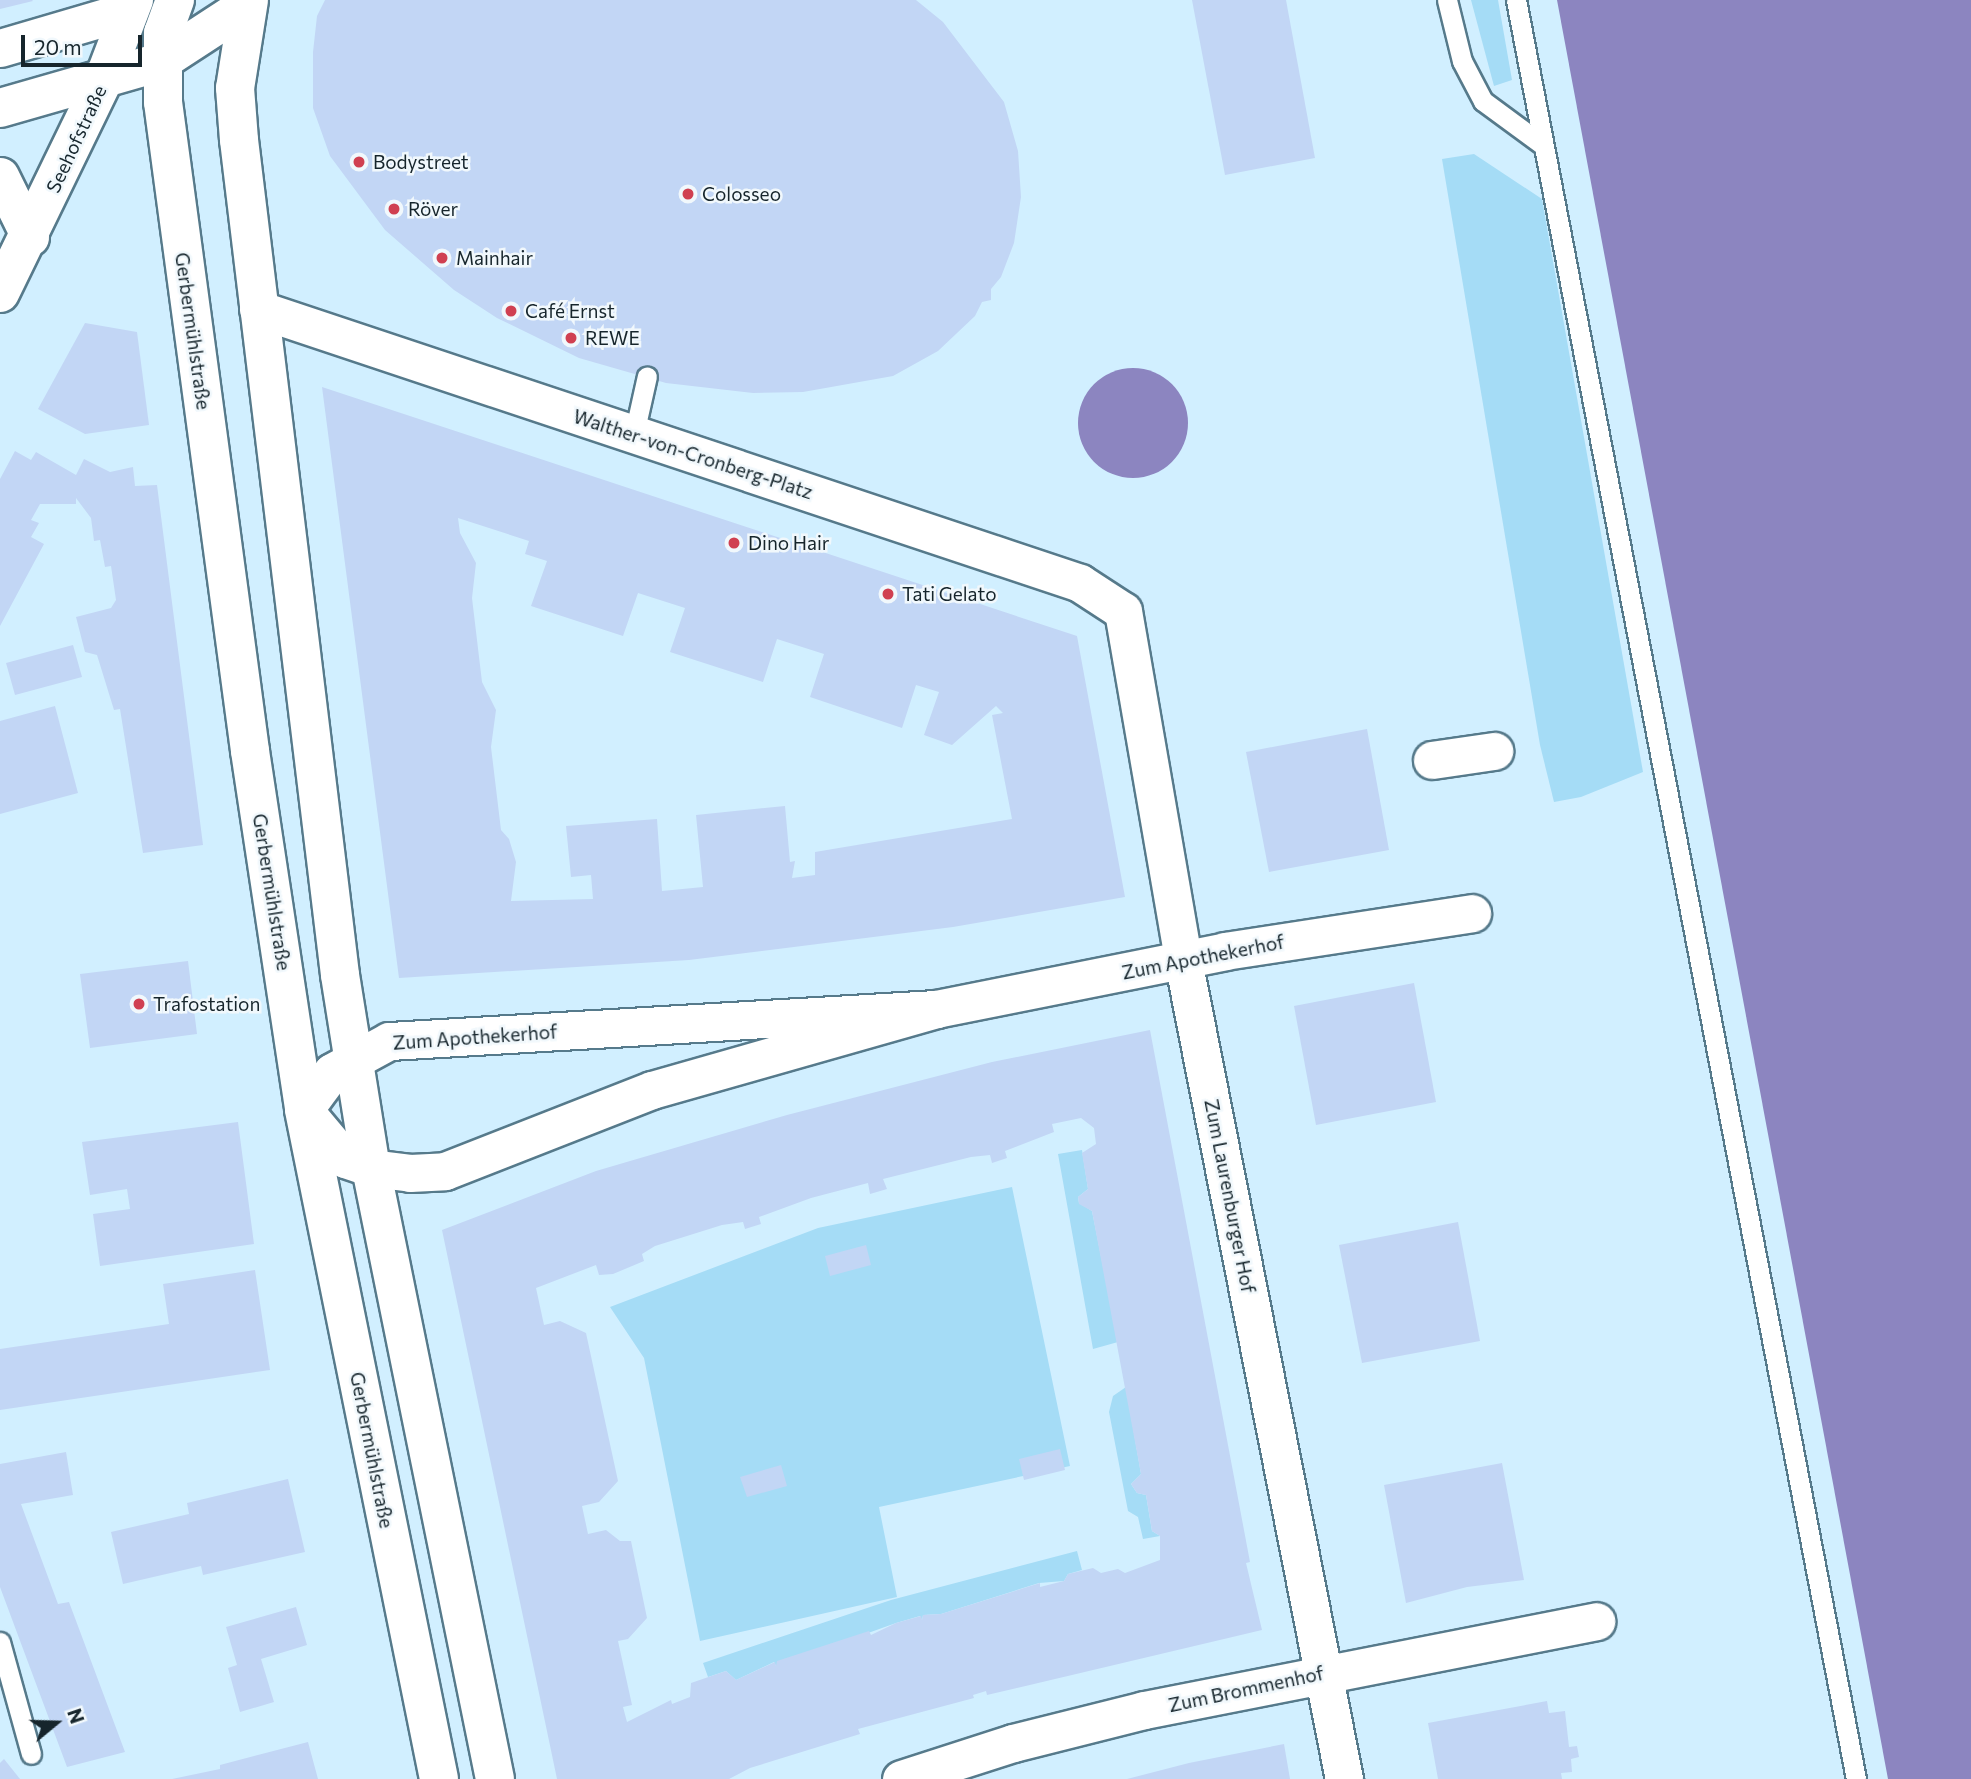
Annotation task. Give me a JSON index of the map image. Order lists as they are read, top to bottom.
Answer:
{
  "streets": {
    "main road": ["Seehofstraße", "Gerbermühlstraße"],
    "street": [
      "Walther-von-Cronberg-Platz",
      "Zum Apothekerhof",
      "Zum Laurenburger Hof",
      "Zum Brommenhof"
    ]
  },
  "crossings": [
    ["Gerbermühlstraße", "Zum Apothekerhof"],
    ["Walther-von-Cronberg-Platz", "Zum Laurenburger Hof"],
    ["Zum Apothekerhof", "Zum Laurenburger Hof"],
    ["Zum Laurenburger Hof", "Zum Brommenhof"]
  ],
  "places": [
    "Bodystreet",
    "Colosseo",
    "Röver",
    "Mainhair",
    "Café Ernst",
    "REWE",
    "Dino Hair",
    "Tati Gelato",
    "Trafostation"
  ],
  "scale_bar": "20 m",
  "north": "right"
}
